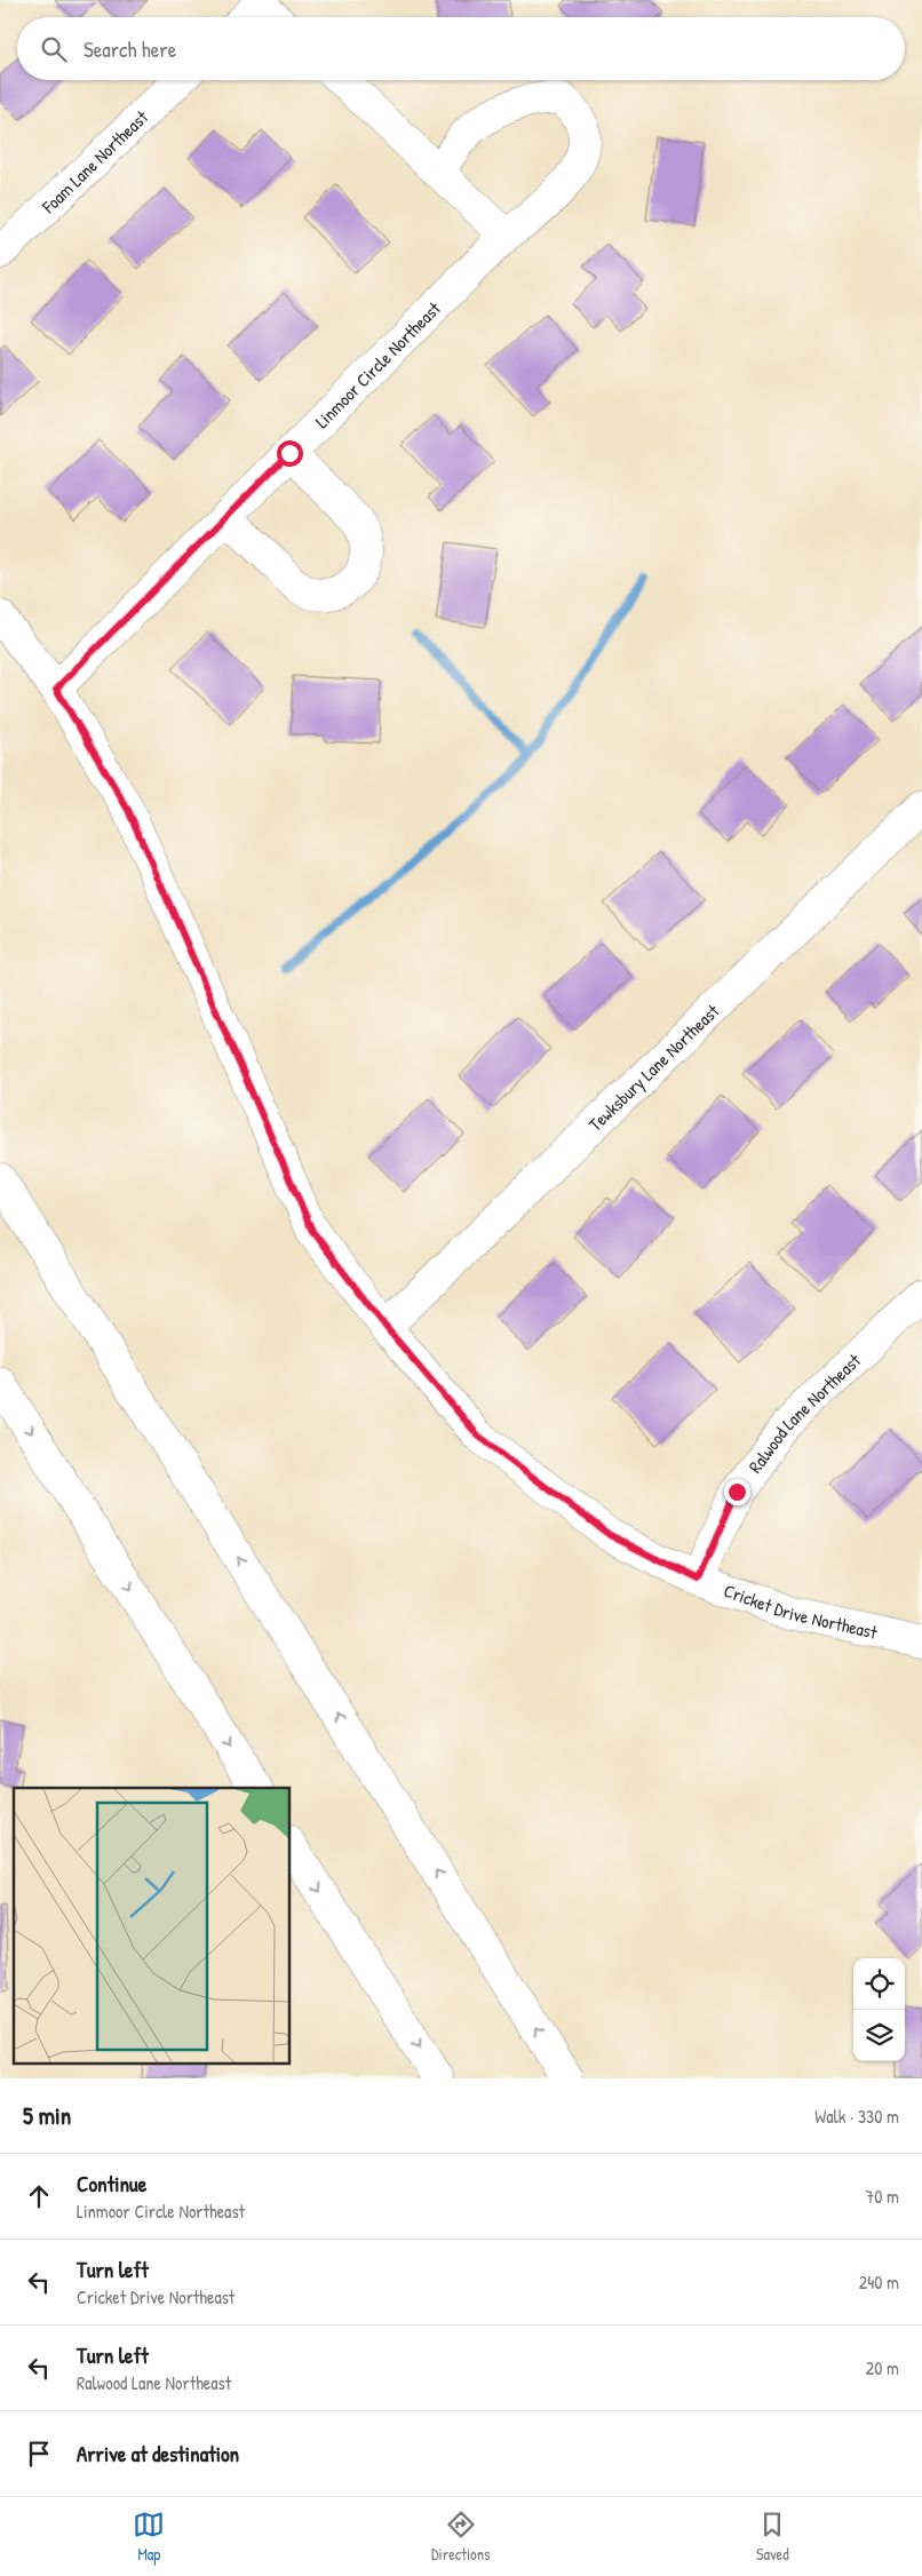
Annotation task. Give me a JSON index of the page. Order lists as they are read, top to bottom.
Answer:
{
  "streets": {
    "main road": [
      "Foam Lane Northeast",
      "Linmoor Circle Northeast",
      "Tewksbury Lane Northeast",
      "Ralwood Lane Northeast",
      "Cricket Drive Northeast"
    ]
  },
  "crossings": [
    ["Linmoor Circle Northeast", "Cricket Drive Northeast"],
    ["Tewksbury Lane Northeast", "Cricket Drive Northeast"],
    ["Ralwood Lane Northeast", "Cricket Drive Northeast"]
  ],
  "page": {
    "search": "Search here",
    "heading": ["5 min", "Walk · 330 m"],
    "list": [
      ["Continue", "Linmoor Circle Northeast", "70 m"],
      ["Turn left", "Cricket Drive Northeast", "240 m"],
      ["Turn left", "Ralwood Lane Northeast", "20 m"],
      "Arrive at destination"
    ],
    "nav": ["Map", "Directions", "Saved"]
  }
}
